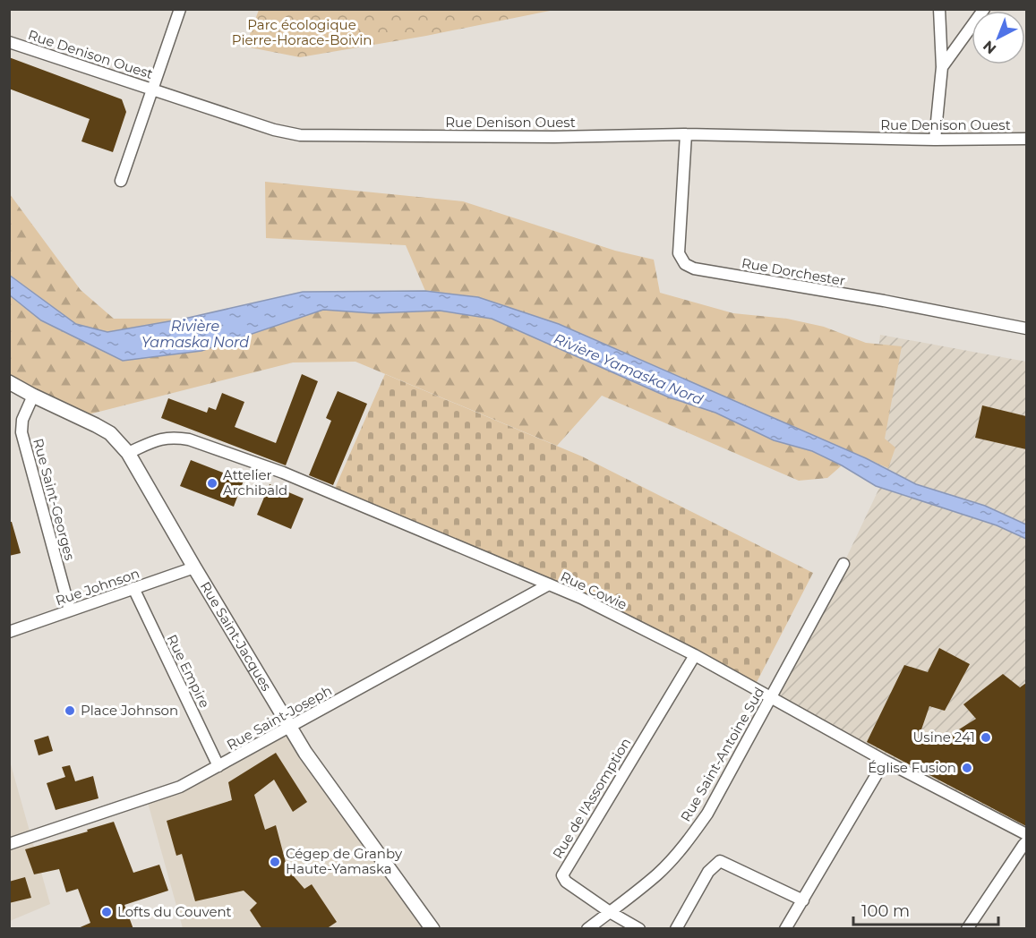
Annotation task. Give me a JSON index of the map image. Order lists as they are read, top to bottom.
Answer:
{
  "streets": {
    "main road": ["Rue Saint-Jacques"],
    "street": [
      "Rue Denison Ouest",
      "Rue Dorchester",
      "Rue Saint-Georges",
      "Rue Johnson",
      "Rue Cowie",
      "Rue Empire",
      "Rue Saint-Joseph",
      "Rue Saint-Antoine Sud",
      "Rue de l'Assomption"
    ]
  },
  "crossings": [
    ["Rue Denison Ouest", "Rue Dorchester"],
    ["Rue Saint-Georges", "Rue Johnson"],
    ["Rue Saint-Georges", "Rue Saint-Jacques"],
    ["Rue Johnson", "Rue Saint-Jacques"],
    ["Rue Johnson", "Rue Empire"],
    ["Rue Cowie", "Rue Saint-Jacques"],
    ["Rue Cowie", "Rue Saint-Joseph"],
    ["Rue Cowie", "Rue Saint-Antoine Sud"],
    ["Rue Cowie", "Rue de l'Assomption"],
    ["Rue Saint-Jacques", "Rue Saint-Joseph"],
    ["Rue Empire", "Rue Saint-Joseph"],
    ["Rue Saint-Antoine Sud", "Rue de l'Assomption"]
  ],
  "water": ["Rivière Yamaska Nord"],
  "parks": ["Parc écologique Pierre-Horace-Boivin"],
  "places": [
    "Attelier Archibald",
    "Place Johnson",
    "Usine 241",
    "Église Fusion",
    "Cégep de Granby Haute-Yamaska",
    "Lofts du Couvent"
  ],
  "scale_bar": "100 m",
  "north": "bottom left"
}
